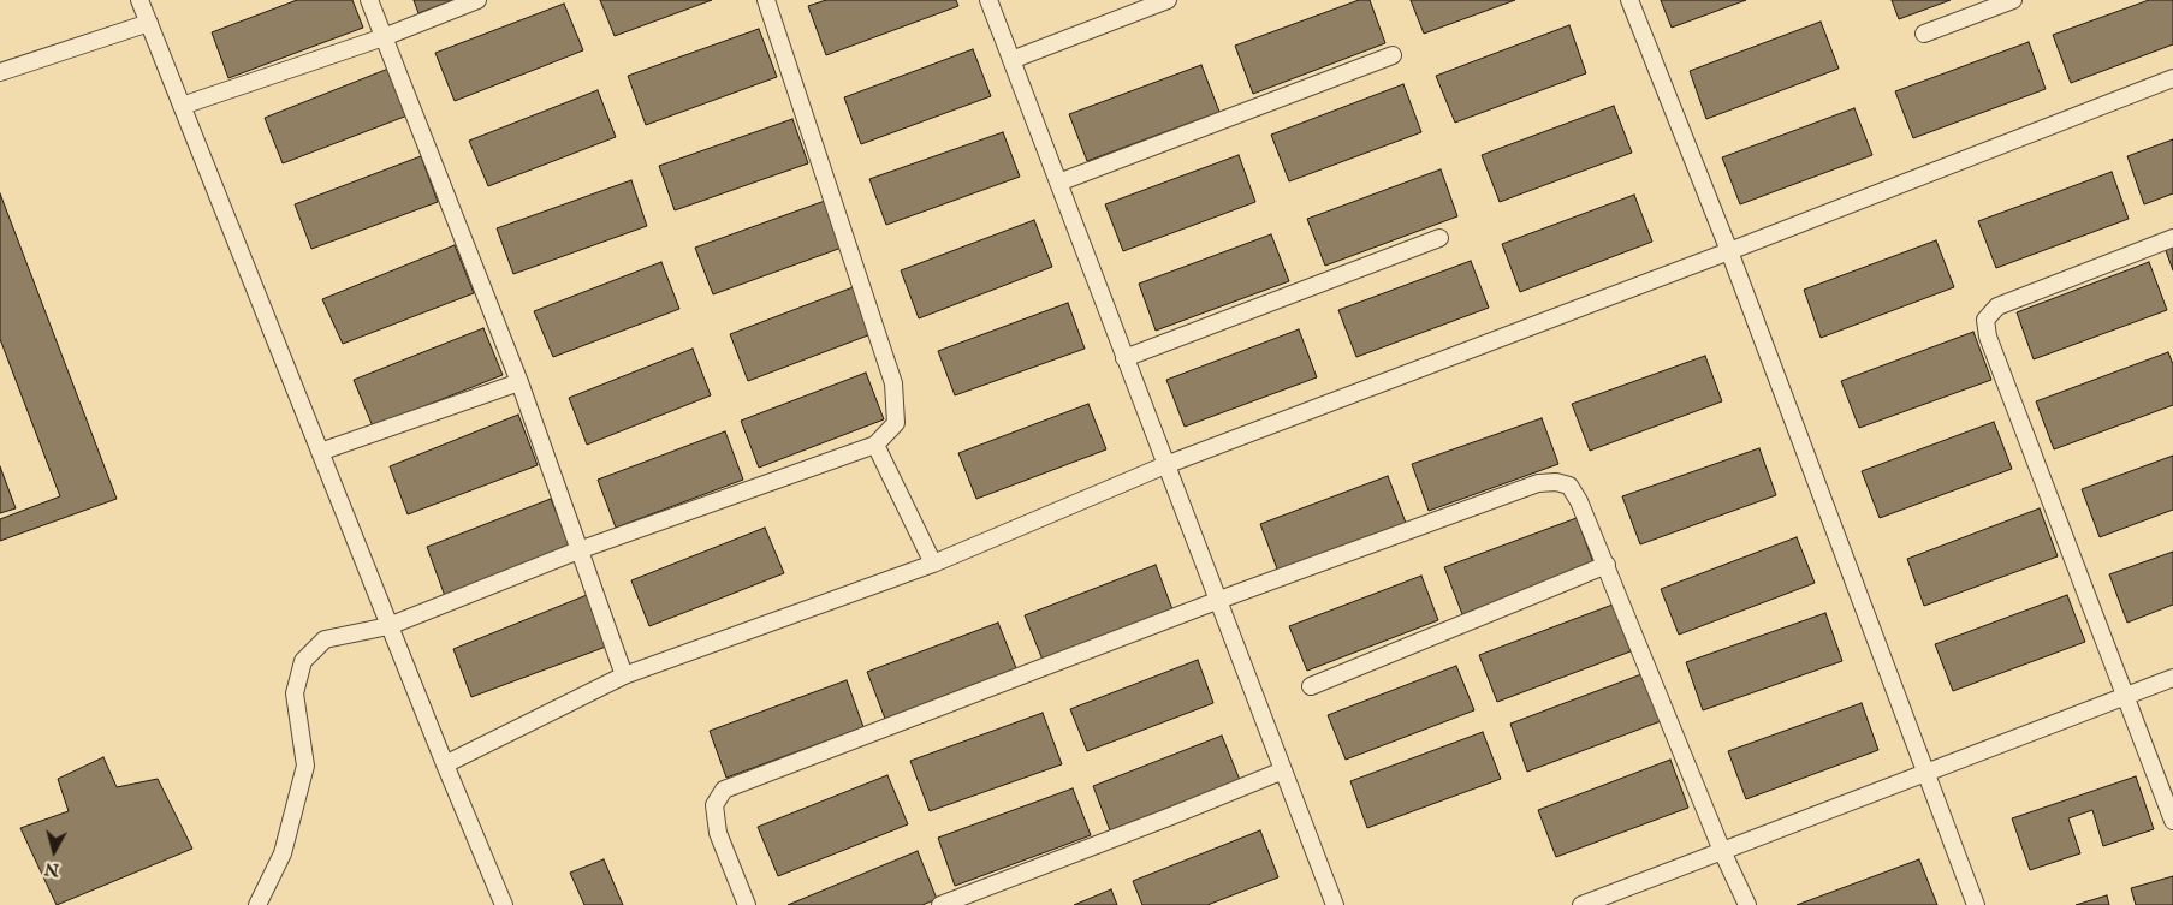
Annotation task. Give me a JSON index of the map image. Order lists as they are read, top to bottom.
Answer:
{
  "north": "bottom"
}
